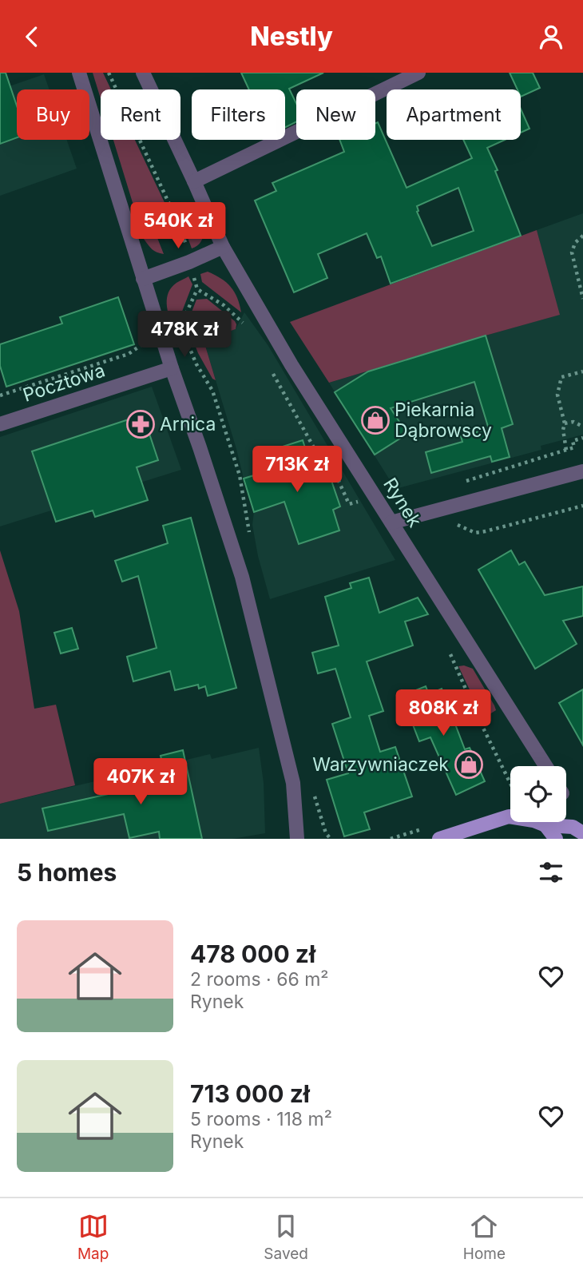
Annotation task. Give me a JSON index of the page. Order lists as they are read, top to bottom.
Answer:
{
  "streets": {
    "street": ["Pocztowa", "Rynek"]
  },
  "places": {
    "shop": ["Piekarnia Dąbrowscy", "Warzywniaczek"],
    "pharmacy": ["Arnica"]
  },
  "page": {
    "header": "Nestly",
    "chip": [
      "Buy",
      "Rent",
      "Filters",
      "New",
      "Apartment"
    ],
    "price": [
      "540K zł",
      "478K zł",
      "713K zł",
      "808K zł",
      "407K zł"
    ],
    "heading": "5 homes",
    "list": [
      {
        "name": "478 000 zł",
        "note": "2 rooms · 66 m² · Rynek"
      },
      {
        "name": "713 000 zł",
        "note": "5 rooms · 118 m² · Rynek"
      }
    ],
    "tabs": ["Map", "Saved", "Home"]
  }
}
